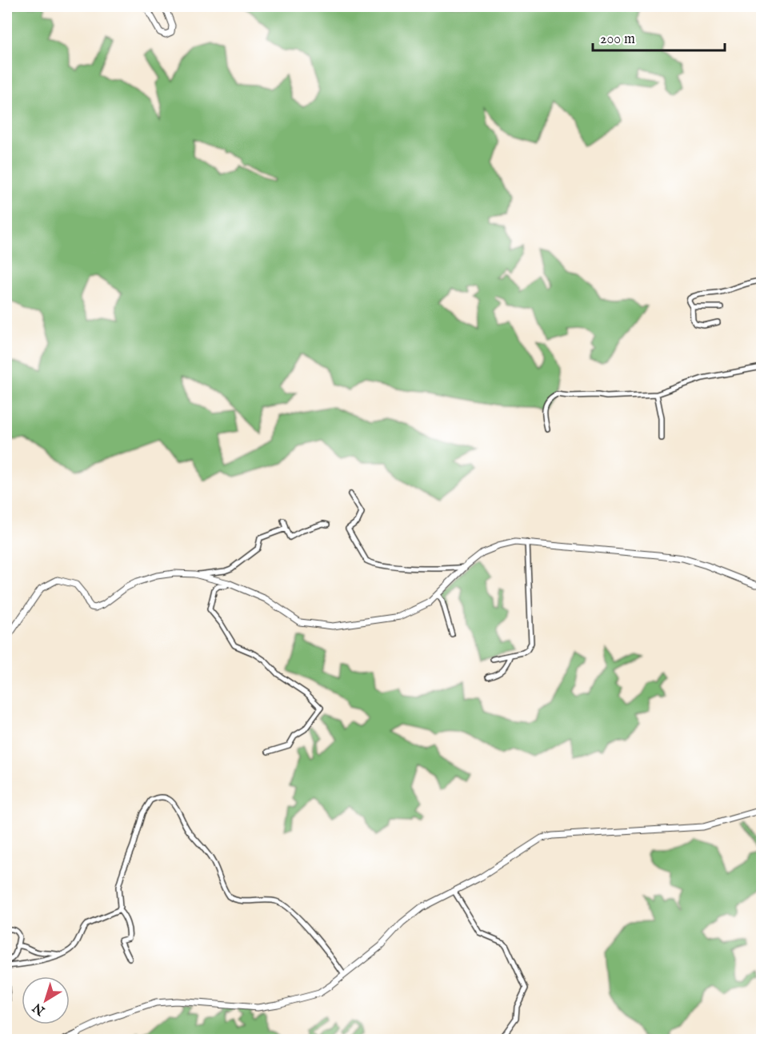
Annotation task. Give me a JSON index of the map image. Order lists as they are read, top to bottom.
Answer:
{
  "scale_bar": "200 m",
  "north": "bottom left"
}
